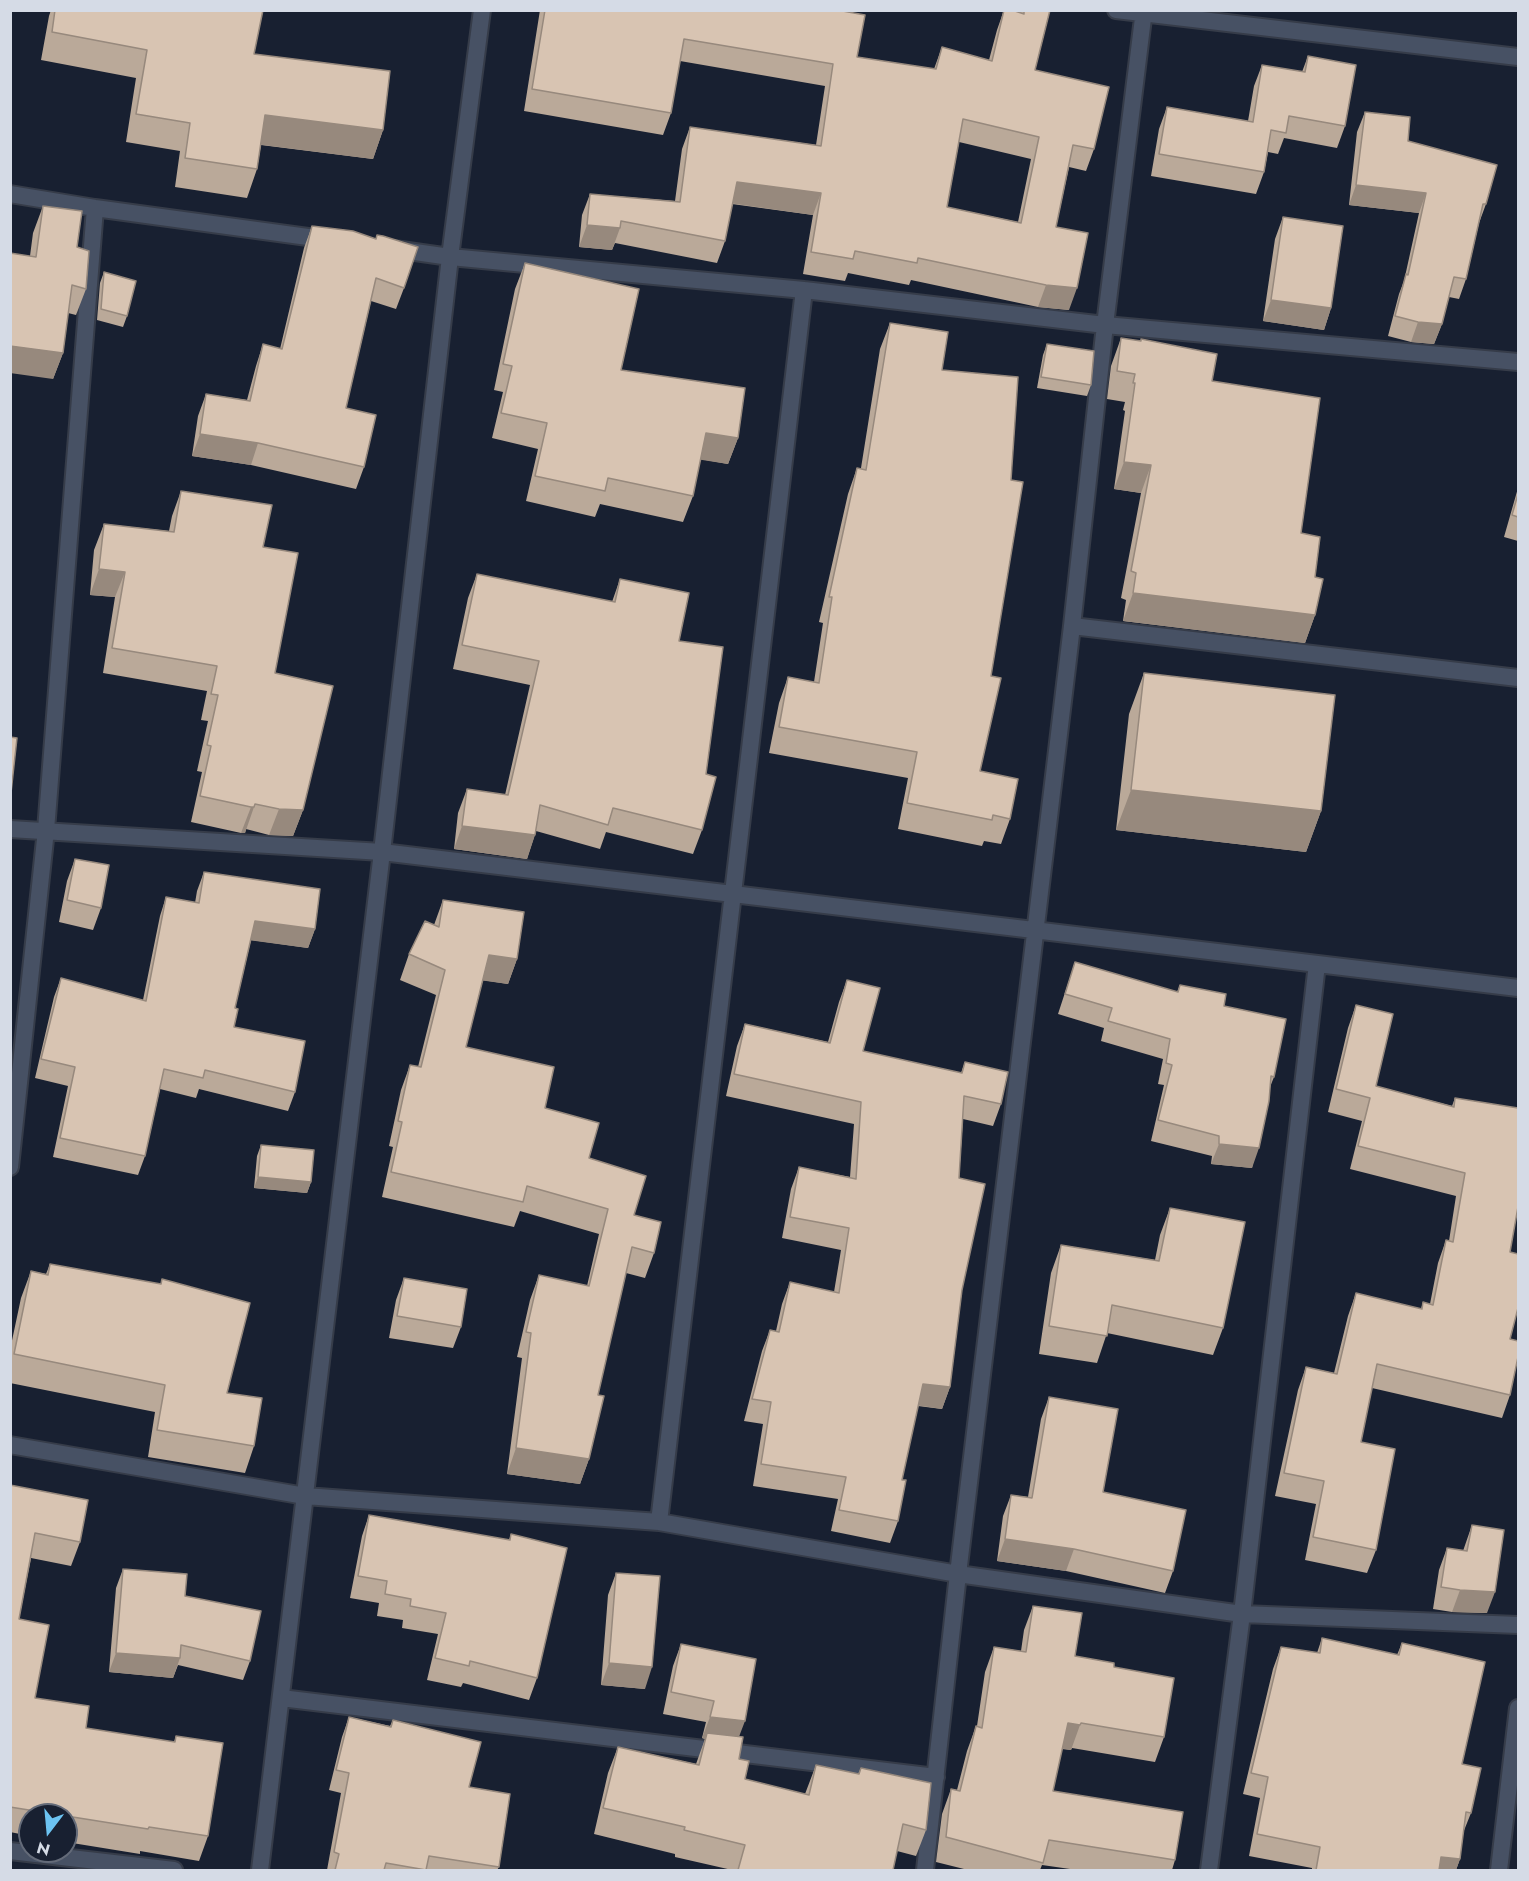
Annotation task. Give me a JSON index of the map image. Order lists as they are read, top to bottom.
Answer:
{
  "north": "bottom"
}
